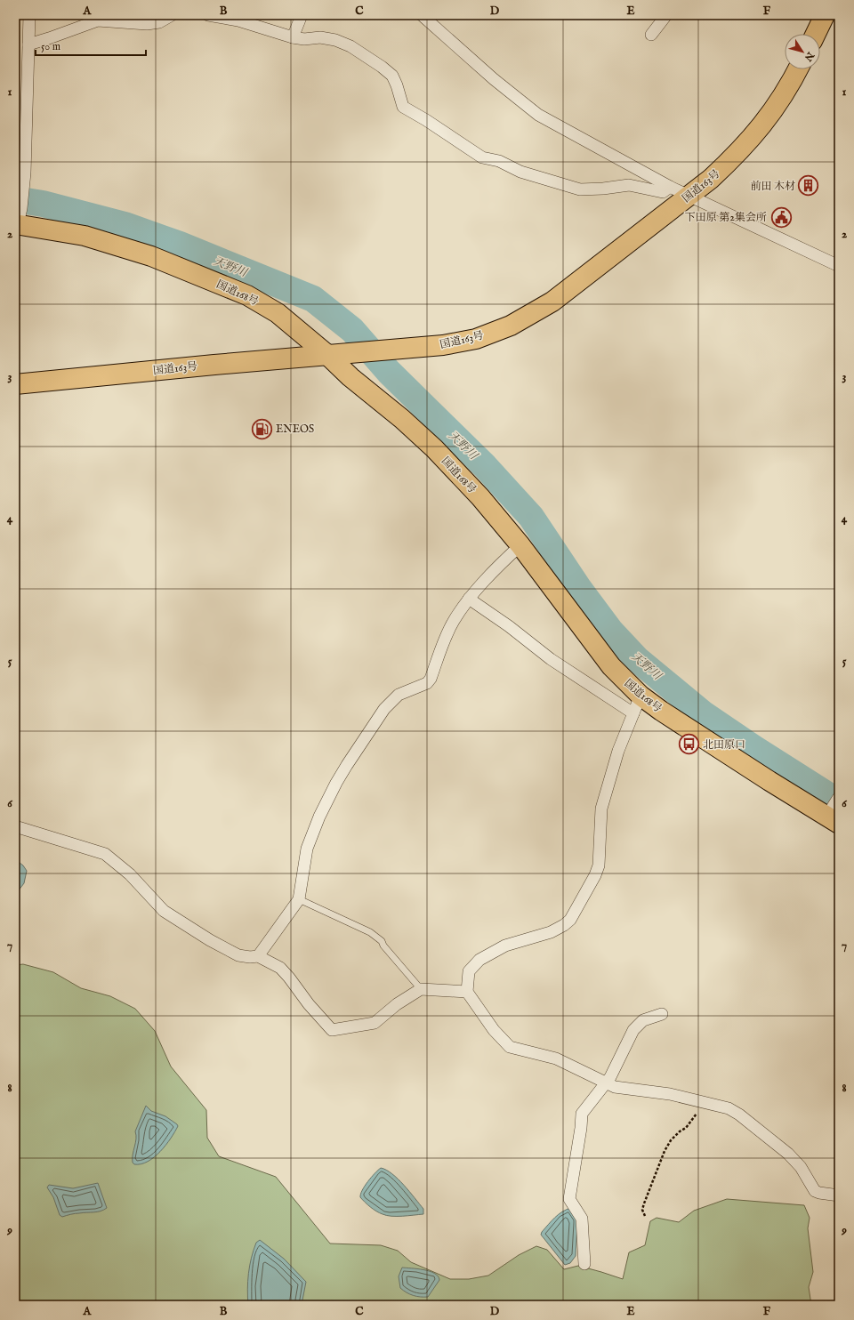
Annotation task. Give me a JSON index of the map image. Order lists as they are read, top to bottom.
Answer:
{
  "streets": {
    "highway": ["国道163号", "国道168号"]
  },
  "crossings": [
    ["国道163号", "国道168号"]
  ],
  "water": ["天野川"],
  "places": {
    "building": ["前田 木材"],
    "public building": ["下田原 第2集会所"],
    "fuel station": ["ENEOS"],
    "bus stop": ["北田原口"]
  },
  "scale_bar": "50 m",
  "north": "bottom right",
  "grid": {
    "columns": [
      "A",
      "B",
      "C",
      "D",
      "E",
      "F"
    ],
    "rows": [
      "1",
      "2",
      "3",
      "4",
      "5",
      "6",
      "7",
      "8",
      "9"
    ]
  }
}
